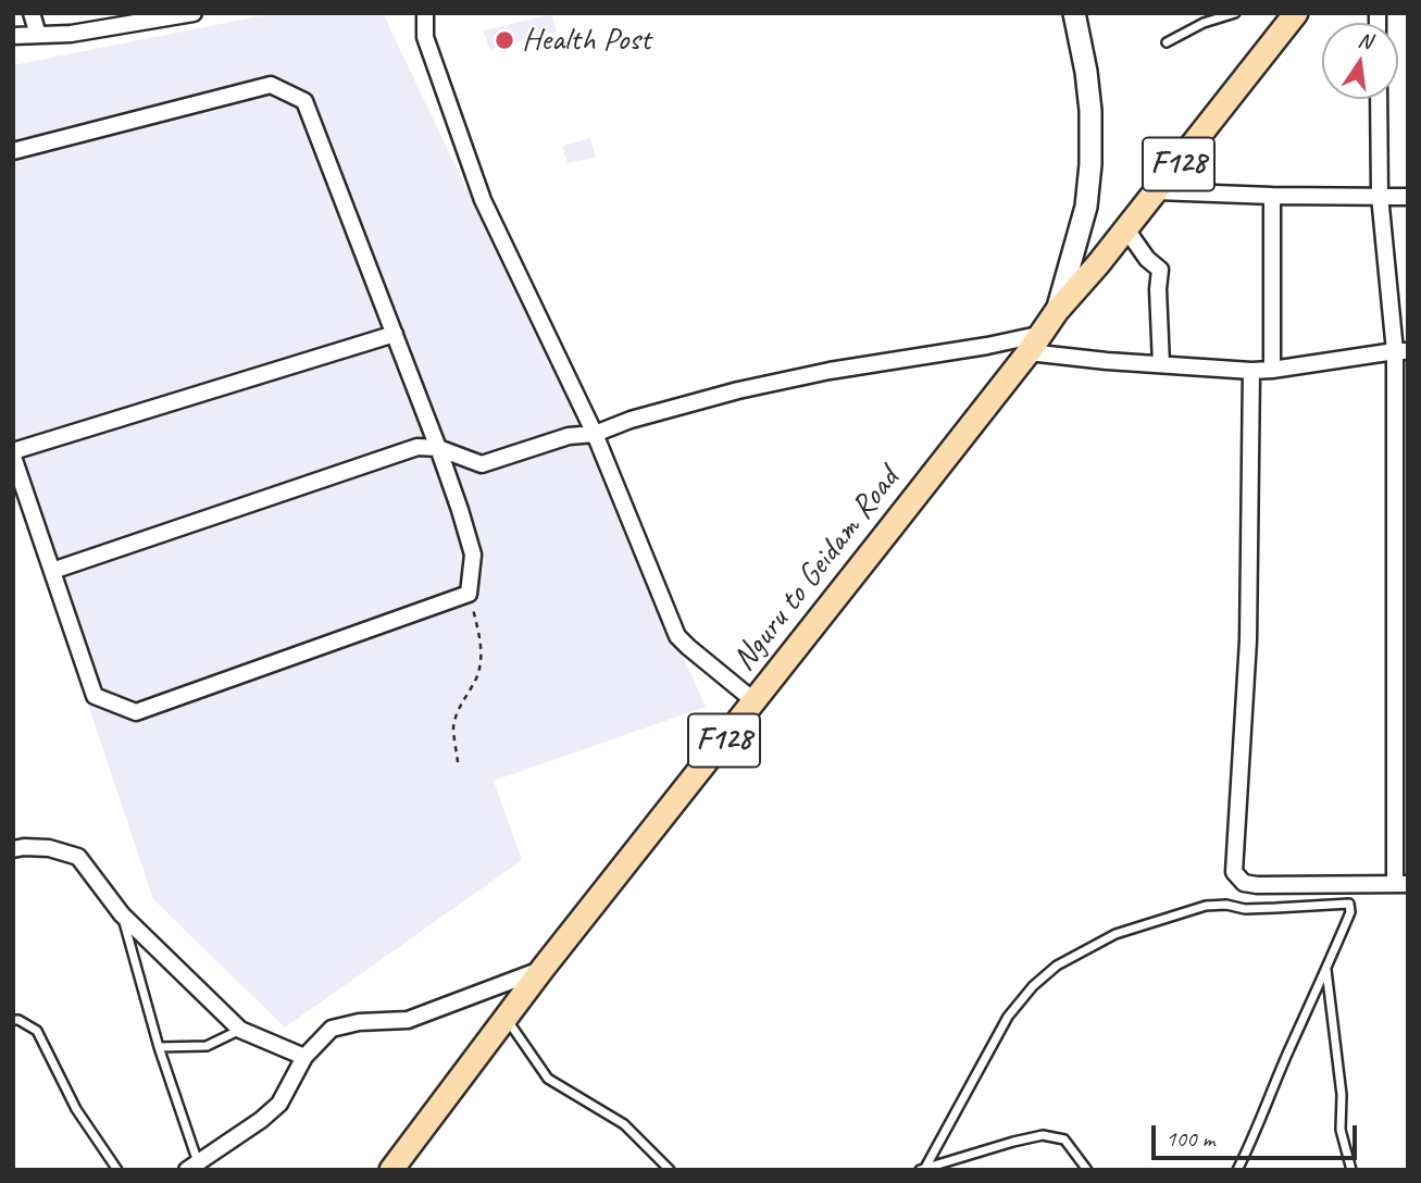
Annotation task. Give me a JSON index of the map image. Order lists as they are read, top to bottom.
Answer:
{
  "streets": {
    "main road": ["F128", "Nguru to Geidam Road"]
  },
  "places": ["Health Post"],
  "scale_bar": "100 m",
  "north": "top"
}
